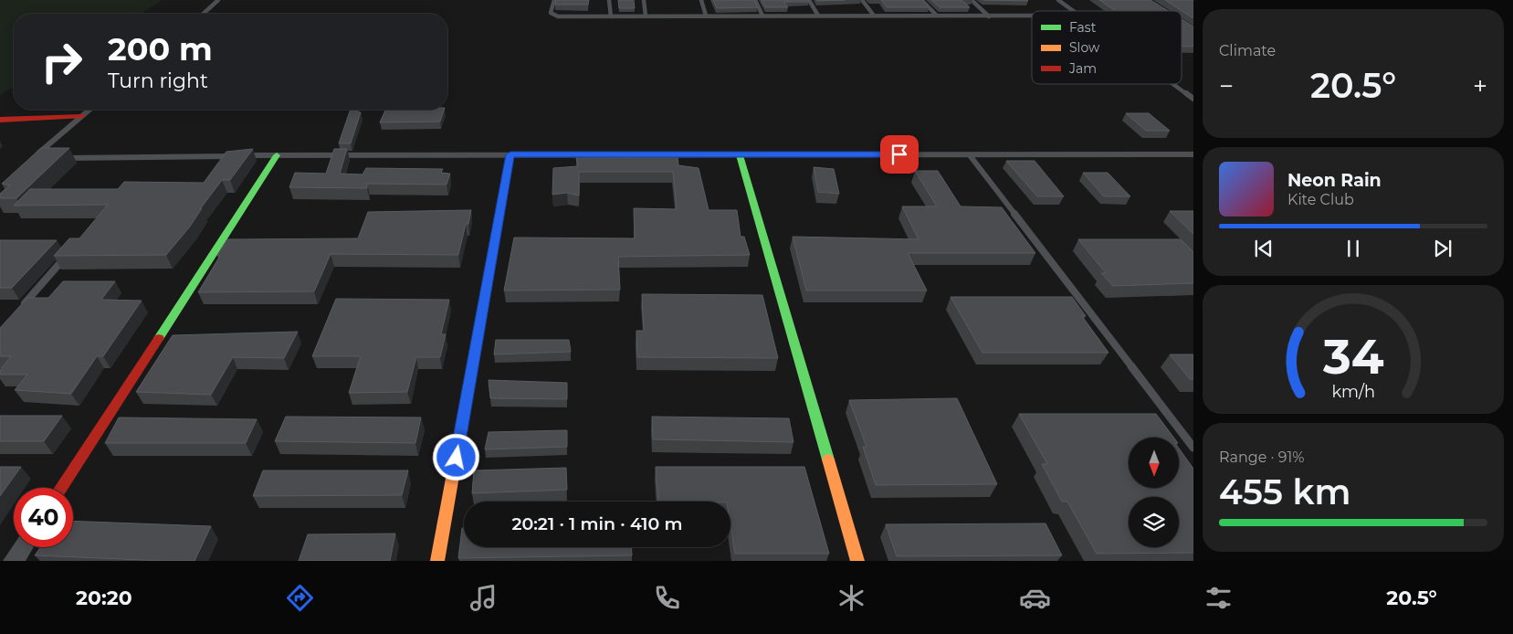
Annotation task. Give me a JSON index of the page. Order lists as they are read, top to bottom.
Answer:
{
  "legend": ["Fast", "Slow", "Jam"],
  "north": "bottom",
  "page": {
    "tile": [
      "Climate",
      ["Range · 91%", "455 km"]
    ],
    "turn": ["200 m", "Turn right"],
    "heat": ["−", "20.5°", "+"],
    "song": ["Neon Rain", "Kite Club"],
    "limit": "40",
    "trip": "20:21 · 1 min · 410 m",
    "tabs": ["20:20", "20.5°"],
    "gauge": ["34", "km/h"]
  }
}
